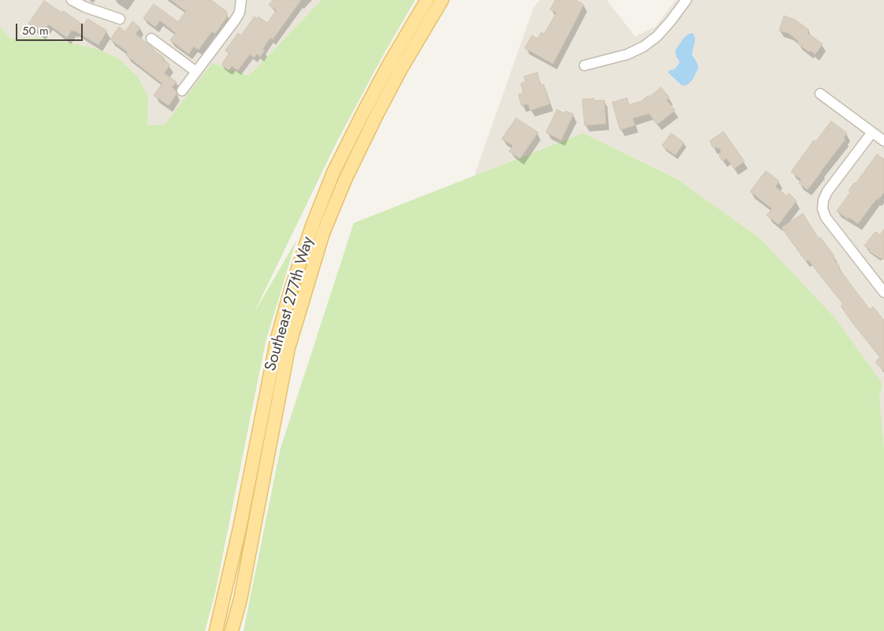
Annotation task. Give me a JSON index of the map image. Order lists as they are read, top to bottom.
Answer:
{
  "streets": {
    "main road": ["Southeast 277th Way"]
  },
  "scale_bar": "50 m"
}
